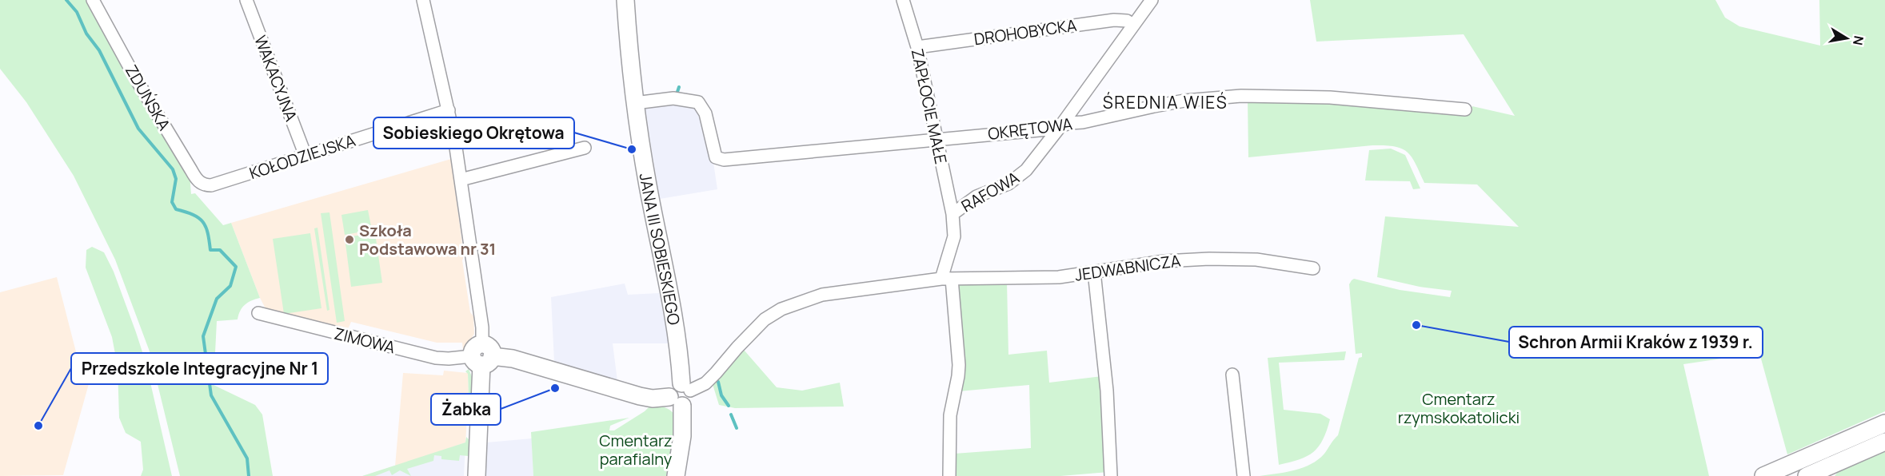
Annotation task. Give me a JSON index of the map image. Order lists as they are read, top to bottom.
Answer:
{
  "streets": {
    "street": [
      "DROHOBYCKA",
      "WAKACYJNA",
      "ZDUŃSKA",
      "ZAPŁOCIE MAŁE",
      "OKRĘTOWA",
      "KOŁODZIEJSKA",
      "RAFOWA",
      "JANA III SOBIESKIEGO",
      "JEDWABNICZA",
      "ZIMOWA"
    ]
  },
  "crossings": [
    ["DROHOBYCKA", "ZAPŁOCIE MAŁE"],
    ["DROHOBYCKA", "RAFOWA"],
    ["WAKACYJNA", "KOŁODZIEJSKA"],
    ["ZDUŃSKA", "KOŁODZIEJSKA"],
    ["ZAPŁOCIE MAŁE", "OKRĘTOWA"],
    ["ZAPŁOCIE MAŁE", "RAFOWA"],
    ["OKRĘTOWA", "RAFOWA"],
    ["OKRĘTOWA", "JANA III SOBIESKIEGO"],
    ["RAFOWA", "JEDWABNICZA"]
  ],
  "districts": ["ŚREDNIA WIEŚ"],
  "parks": ["Cmentarz rzymskokatolicki", "Cmentarz parafialny"],
  "places": [
    "Sobieskiego Okrętowa",
    "Szkoła Podstawowa nr 31",
    "Schron Armii Kraków z 1939 r.",
    "Żabka",
    "Przedszkole Integracyjne Nr 1"
  ],
  "north": "right"
}
